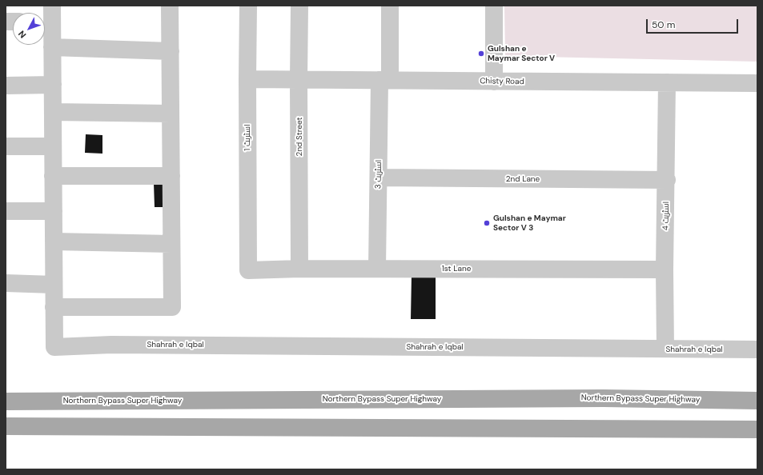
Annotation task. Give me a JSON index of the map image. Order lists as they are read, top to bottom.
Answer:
{
  "streets": {
    "main road": ["Northern Bypass Super Highway"],
    "street": [
      "Chisty Road",
      "2nd Street",
      "اسٹریٹ 1",
      "اسٹریٹ 3",
      "2nd Lane",
      "اسٹریٹ 4",
      "1st Lane",
      "Shahrah e Iqbal"
    ]
  },
  "crossings": [
    ["Chisty Road", "2nd Street"],
    ["Chisty Road", "اسٹریٹ 1"],
    ["Chisty Road", "اسٹریٹ 3"],
    ["Chisty Road", "اسٹریٹ 4"],
    ["2nd Street", "1st Lane"],
    ["اسٹریٹ 1", "1st Lane"],
    ["اسٹریٹ 3", "2nd Lane"],
    ["اسٹریٹ 3", "1st Lane"],
    ["2nd Lane", "اسٹریٹ 4"],
    ["اسٹریٹ 4", "1st Lane"],
    ["اسٹریٹ 4", "Shahrah e Iqbal"]
  ],
  "places": ["Gulshan e Maymar Sector V", "Gulshan e Maymar Sector V 3"],
  "scale_bar": "50 m",
  "north": "bottom left"
}
